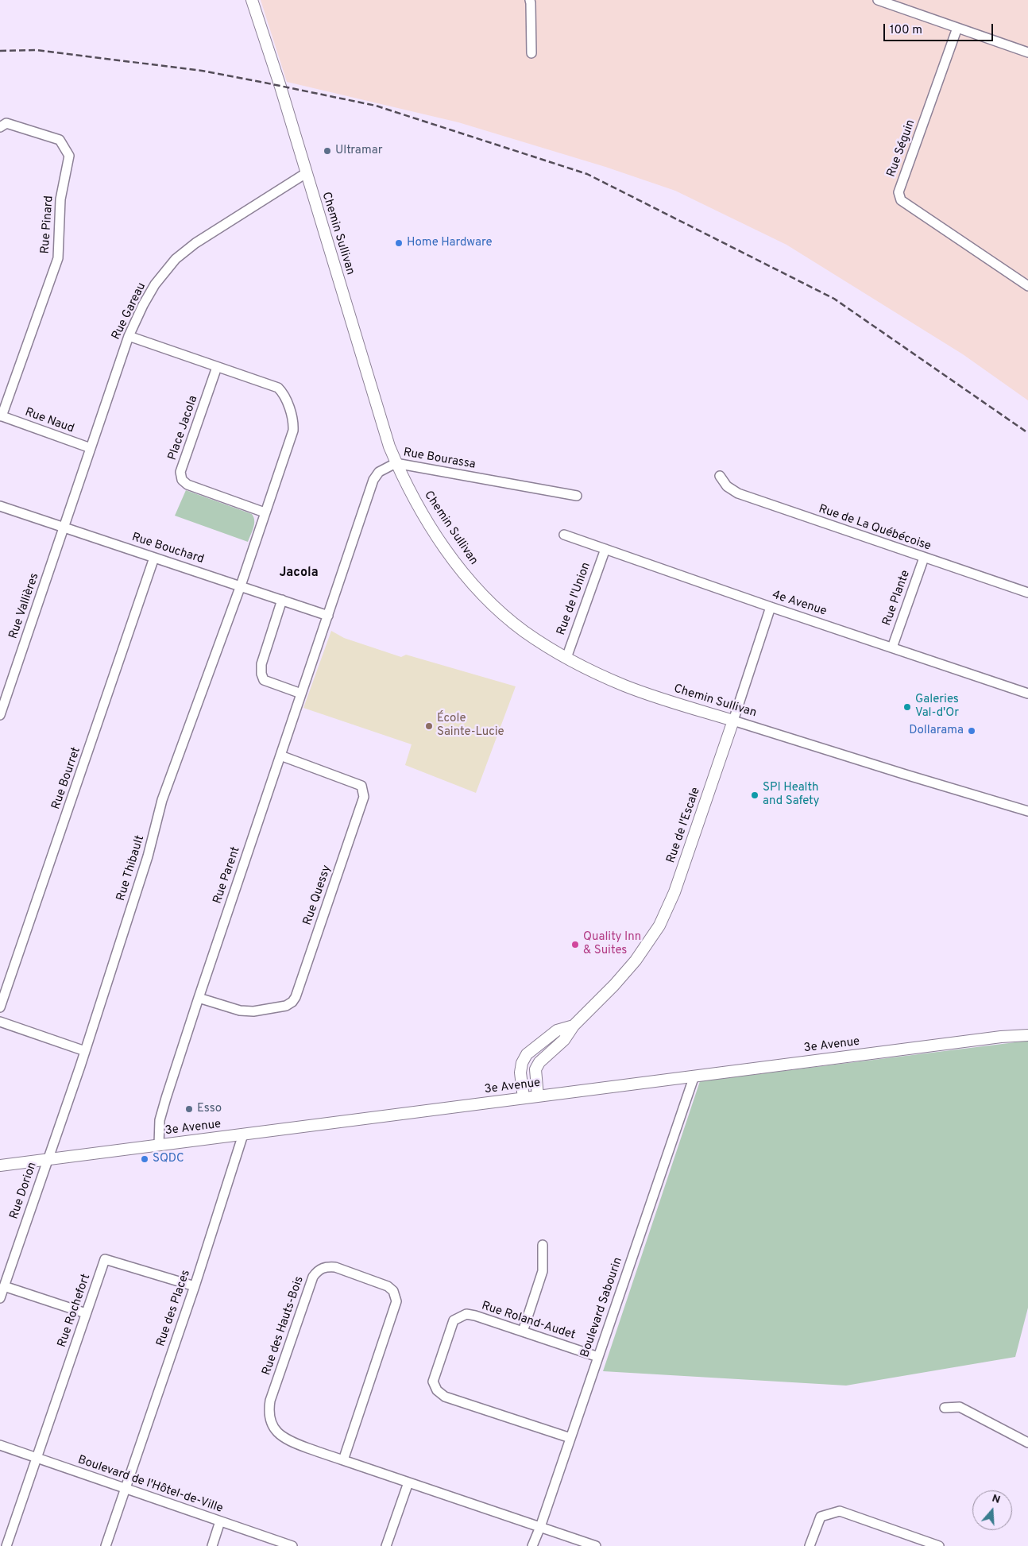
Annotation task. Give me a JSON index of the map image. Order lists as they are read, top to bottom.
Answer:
{
  "streets": {
    "main road": ["Chemin Sullivan", "Rue de l'Escale", "3e Avenue"],
    "street": [
      "Rue Séguin",
      "Rue Pinard",
      "Rue Gareau",
      "Rue Naud",
      "Place Jacola",
      "Rue Bourassa",
      "Rue de La Québécoise",
      "Rue Bouchard",
      "Rue Plante",
      "Rue de l'Union",
      "4e Avenue",
      "Rue Vallières",
      "Rue Bourret",
      "Rue Thibault",
      "Rue Parent",
      "Rue Quessy",
      "Rue Dorion",
      "Boulevard Sabourin",
      "Rue des Places",
      "Rue Rochefort",
      "Rue Roland-Audet",
      "Rue des Hauts-Bois",
      "Boulevard de l'Hôtel-de-Ville"
    ]
  },
  "crossings": [
    ["Rue Pinard", "Rue Naud"],
    ["Chemin Sullivan", "Rue Gareau"],
    ["Chemin Sullivan", "Rue Bourassa"],
    ["Chemin Sullivan", "Rue de l'Union"],
    ["Chemin Sullivan", "Rue de l'Escale"],
    ["Rue Gareau", "Rue Naud"],
    ["Rue Gareau", "Rue Bouchard"],
    ["Rue Gareau", "Rue Vallières"],
    ["Rue Bourassa", "Rue Bouchard"],
    ["Rue Bourassa", "Rue Parent"],
    ["Rue de La Québécoise", "Rue Plante"],
    ["Rue Bouchard", "Rue Vallières"],
    ["Rue Bouchard", "Rue Bourret"],
    ["Rue Bouchard", "Rue Thibault"],
    ["Rue Bouchard", "Rue Parent"],
    ["Rue Plante", "4e Avenue"],
    ["Rue de l'Union", "4e Avenue"],
    ["4e Avenue", "Rue de l'Escale"],
    ["Rue de l'Escale", "3e Avenue"],
    ["Rue Thibault", "3e Avenue"],
    ["Rue Thibault", "Rue Dorion"],
    ["Rue Parent", "Rue Quessy"],
    ["Rue Parent", "3e Avenue"],
    ["3e Avenue", "Rue Dorion"],
    ["3e Avenue", "Boulevard Sabourin"],
    ["3e Avenue", "Rue des Places"],
    ["Boulevard Sabourin", "Rue Roland-Audet"],
    ["Boulevard Sabourin", "Rue des Hauts-Bois"],
    ["Rue des Places", "Rue Rochefort"],
    ["Rue des Places", "Boulevard de l'Hôtel-de-Ville"],
    ["Rue Rochefort", "Boulevard de l'Hôtel-de-Ville"]
  ],
  "districts": ["Jacola"],
  "places": [
    "Ultramar",
    "Home Hardware",
    "Galeries Val-d'Or",
    "École Sainte-Lucie",
    "Dollarama",
    "SPI Health and Safety",
    "Quality Inn & Suites",
    "Esso",
    "SQDC"
  ],
  "scale_bar": "100 m",
  "north": "top"
}
